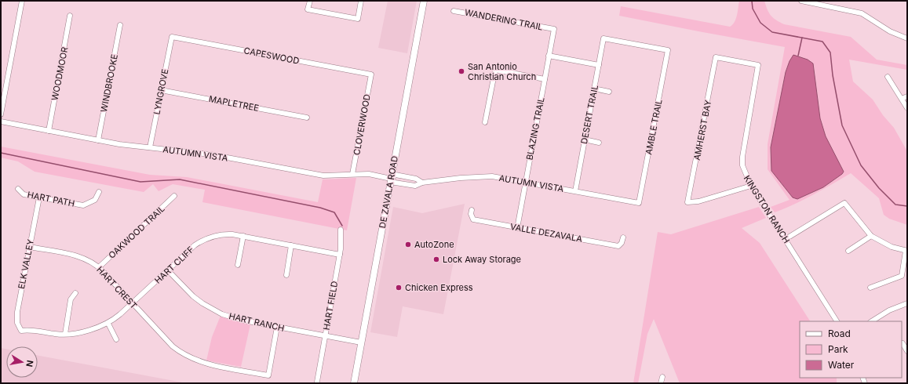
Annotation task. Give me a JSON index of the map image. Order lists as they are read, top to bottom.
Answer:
{
  "streets": {
    "main road": ["DE ZAVALA ROAD"],
    "street": [
      "WANDERING TRAIL",
      "CAPESWOOD",
      "WOODMOOR",
      "WINDBROOKE",
      "LYNGROVE",
      "MAPLETREE",
      "DESERT TRAIL",
      "CLOVERWOOD",
      "AMBLE TRAIL",
      "BLAZING TRAIL",
      "AMHERST BAY",
      "AUTUMN VISTA",
      "HART PATH",
      "KINGSTON RANCH",
      "OAKWOOD TRAIL",
      "VALLE DEZAVALA",
      "ELK VALLEY",
      "HART CLIFF",
      "HART CREST",
      "HART FIELD",
      "HART RANCH"
    ]
  },
  "crossings": [
    ["WANDERING TRAIL", "BLAZING TRAIL"],
    ["CAPESWOOD", "LYNGROVE"],
    ["CAPESWOOD", "CLOVERWOOD"],
    ["WOODMOOR", "AUTUMN VISTA"],
    ["WINDBROOKE", "AUTUMN VISTA"],
    ["LYNGROVE", "MAPLETREE"],
    ["LYNGROVE", "AUTUMN VISTA"],
    ["DESERT TRAIL", "AMBLE TRAIL"],
    ["DESERT TRAIL", "AUTUMN VISTA"],
    ["CLOVERWOOD", "AUTUMN VISTA"],
    ["AMBLE TRAIL", "AUTUMN VISTA"],
    ["BLAZING TRAIL", "AUTUMN VISTA"],
    ["BLAZING TRAIL", "VALLE DEZAVALA"],
    ["AMHERST BAY", "KINGSTON RANCH"],
    ["AUTUMN VISTA", "DE ZAVALA ROAD"],
    ["DE ZAVALA ROAD", "HART RANCH"],
    ["HART PATH", "ELK VALLEY"],
    ["OAKWOOD TRAIL", "HART CREST"],
    ["ELK VALLEY", "HART CLIFF"],
    ["ELK VALLEY", "HART CREST"],
    ["HART CLIFF", "HART CREST"],
    ["HART CLIFF", "HART FIELD"],
    ["HART CLIFF", "HART RANCH"],
    ["HART CREST", "HART RANCH"],
    ["HART FIELD", "HART RANCH"]
  ],
  "places": [
    "San Antonio Christian Church",
    "AutoZone",
    "Lock Away Storage",
    "Chicken Express"
  ],
  "legend": ["Road", "Park", "Water"],
  "north": "right"
}
